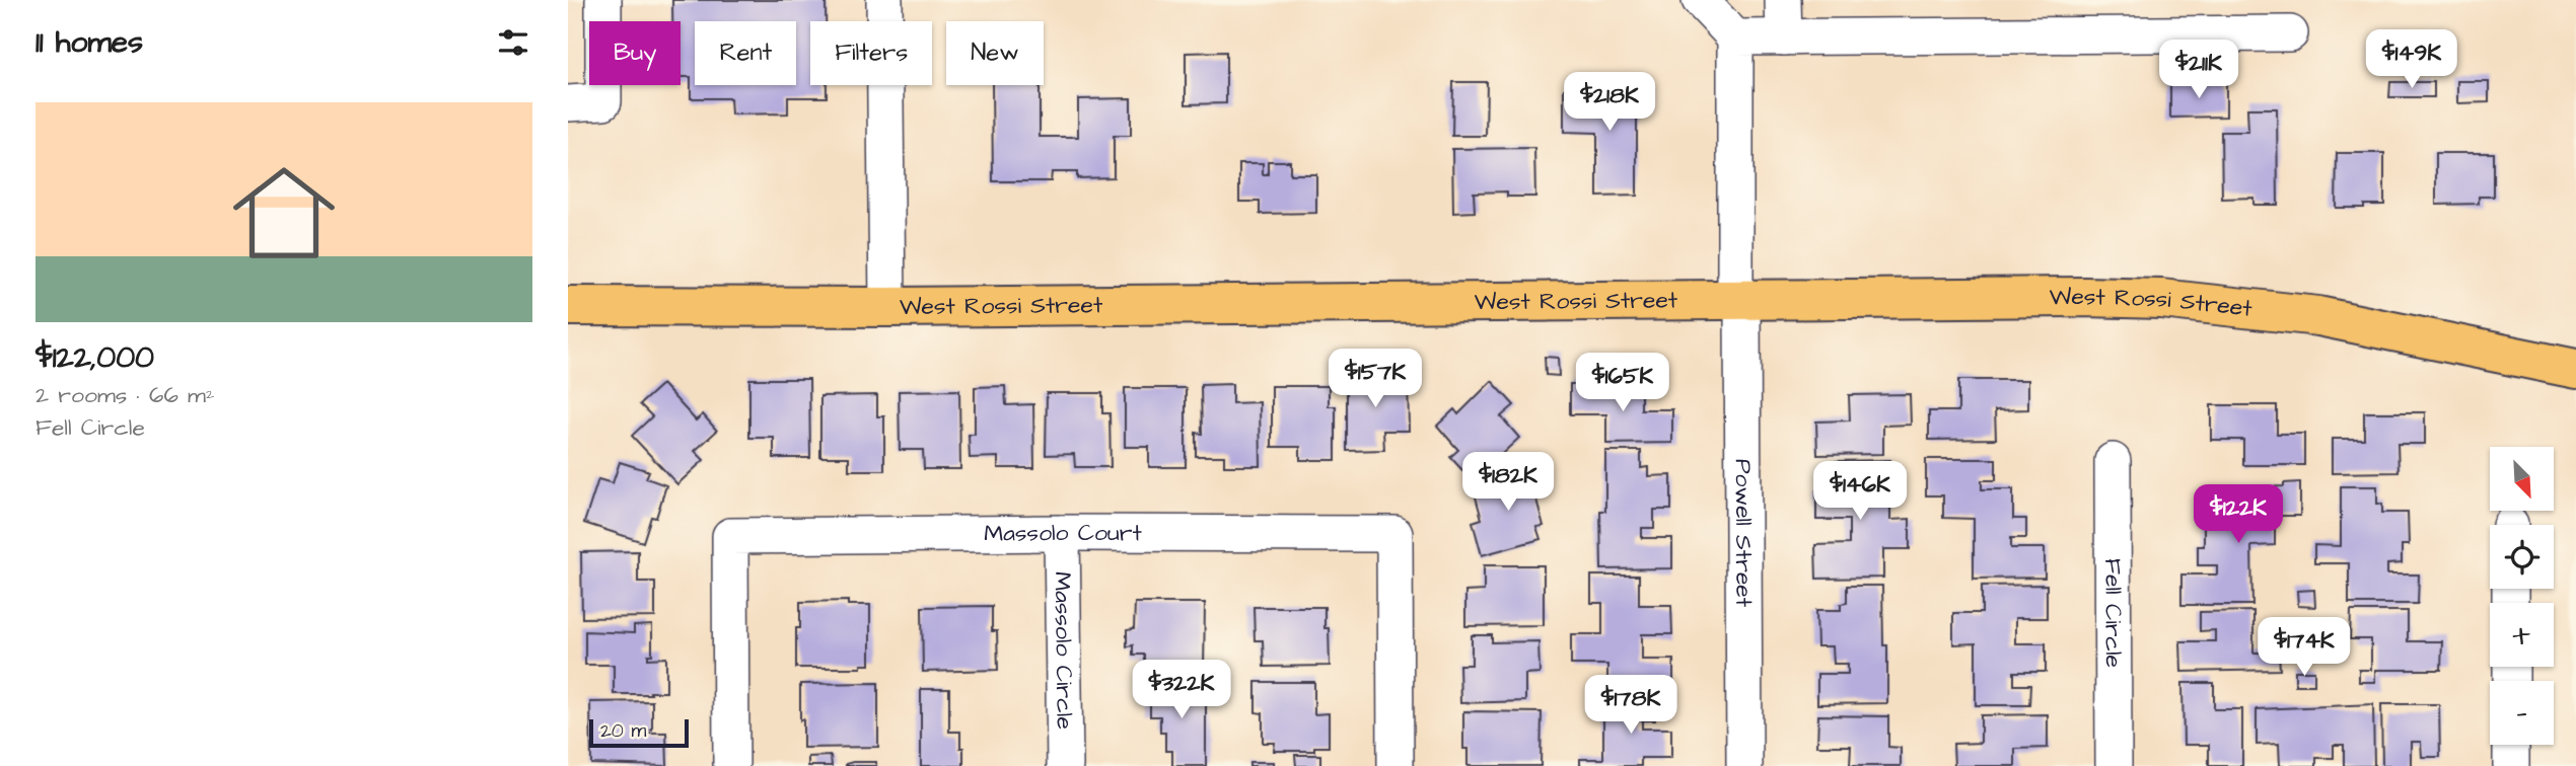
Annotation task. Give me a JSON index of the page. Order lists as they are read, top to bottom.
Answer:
{
  "streets": {
    "main road": ["West Rossi Street"],
    "street": [
      "Powell Street",
      "Massolo Court",
      "Fell Circle",
      "Massolo Circle"
    ]
  },
  "crossings": [
    ["West Rossi Street", "Powell Street"],
    ["Massolo Court", "Massolo Circle"]
  ],
  "scale_bar": "20 m",
  "north": "bottom right",
  "page": {
    "heading": "11 homes",
    "chip": [
      "Buy",
      "Rent",
      "Filters",
      "New"
    ],
    "price": [
      "$149K",
      "$211K",
      "$218K",
      "$157K",
      "$165K",
      "$182K",
      "$146K",
      "$122K",
      "$174K",
      "$322K",
      "$178K"
    ],
    "list": [
      {
        "name": "$122,000",
        "note": "2 rooms · 66 m² · Fell Circle"
      }
    ],
    "map_buttons": ["+", "−"],
    "scale": "20 m"
  }
}
